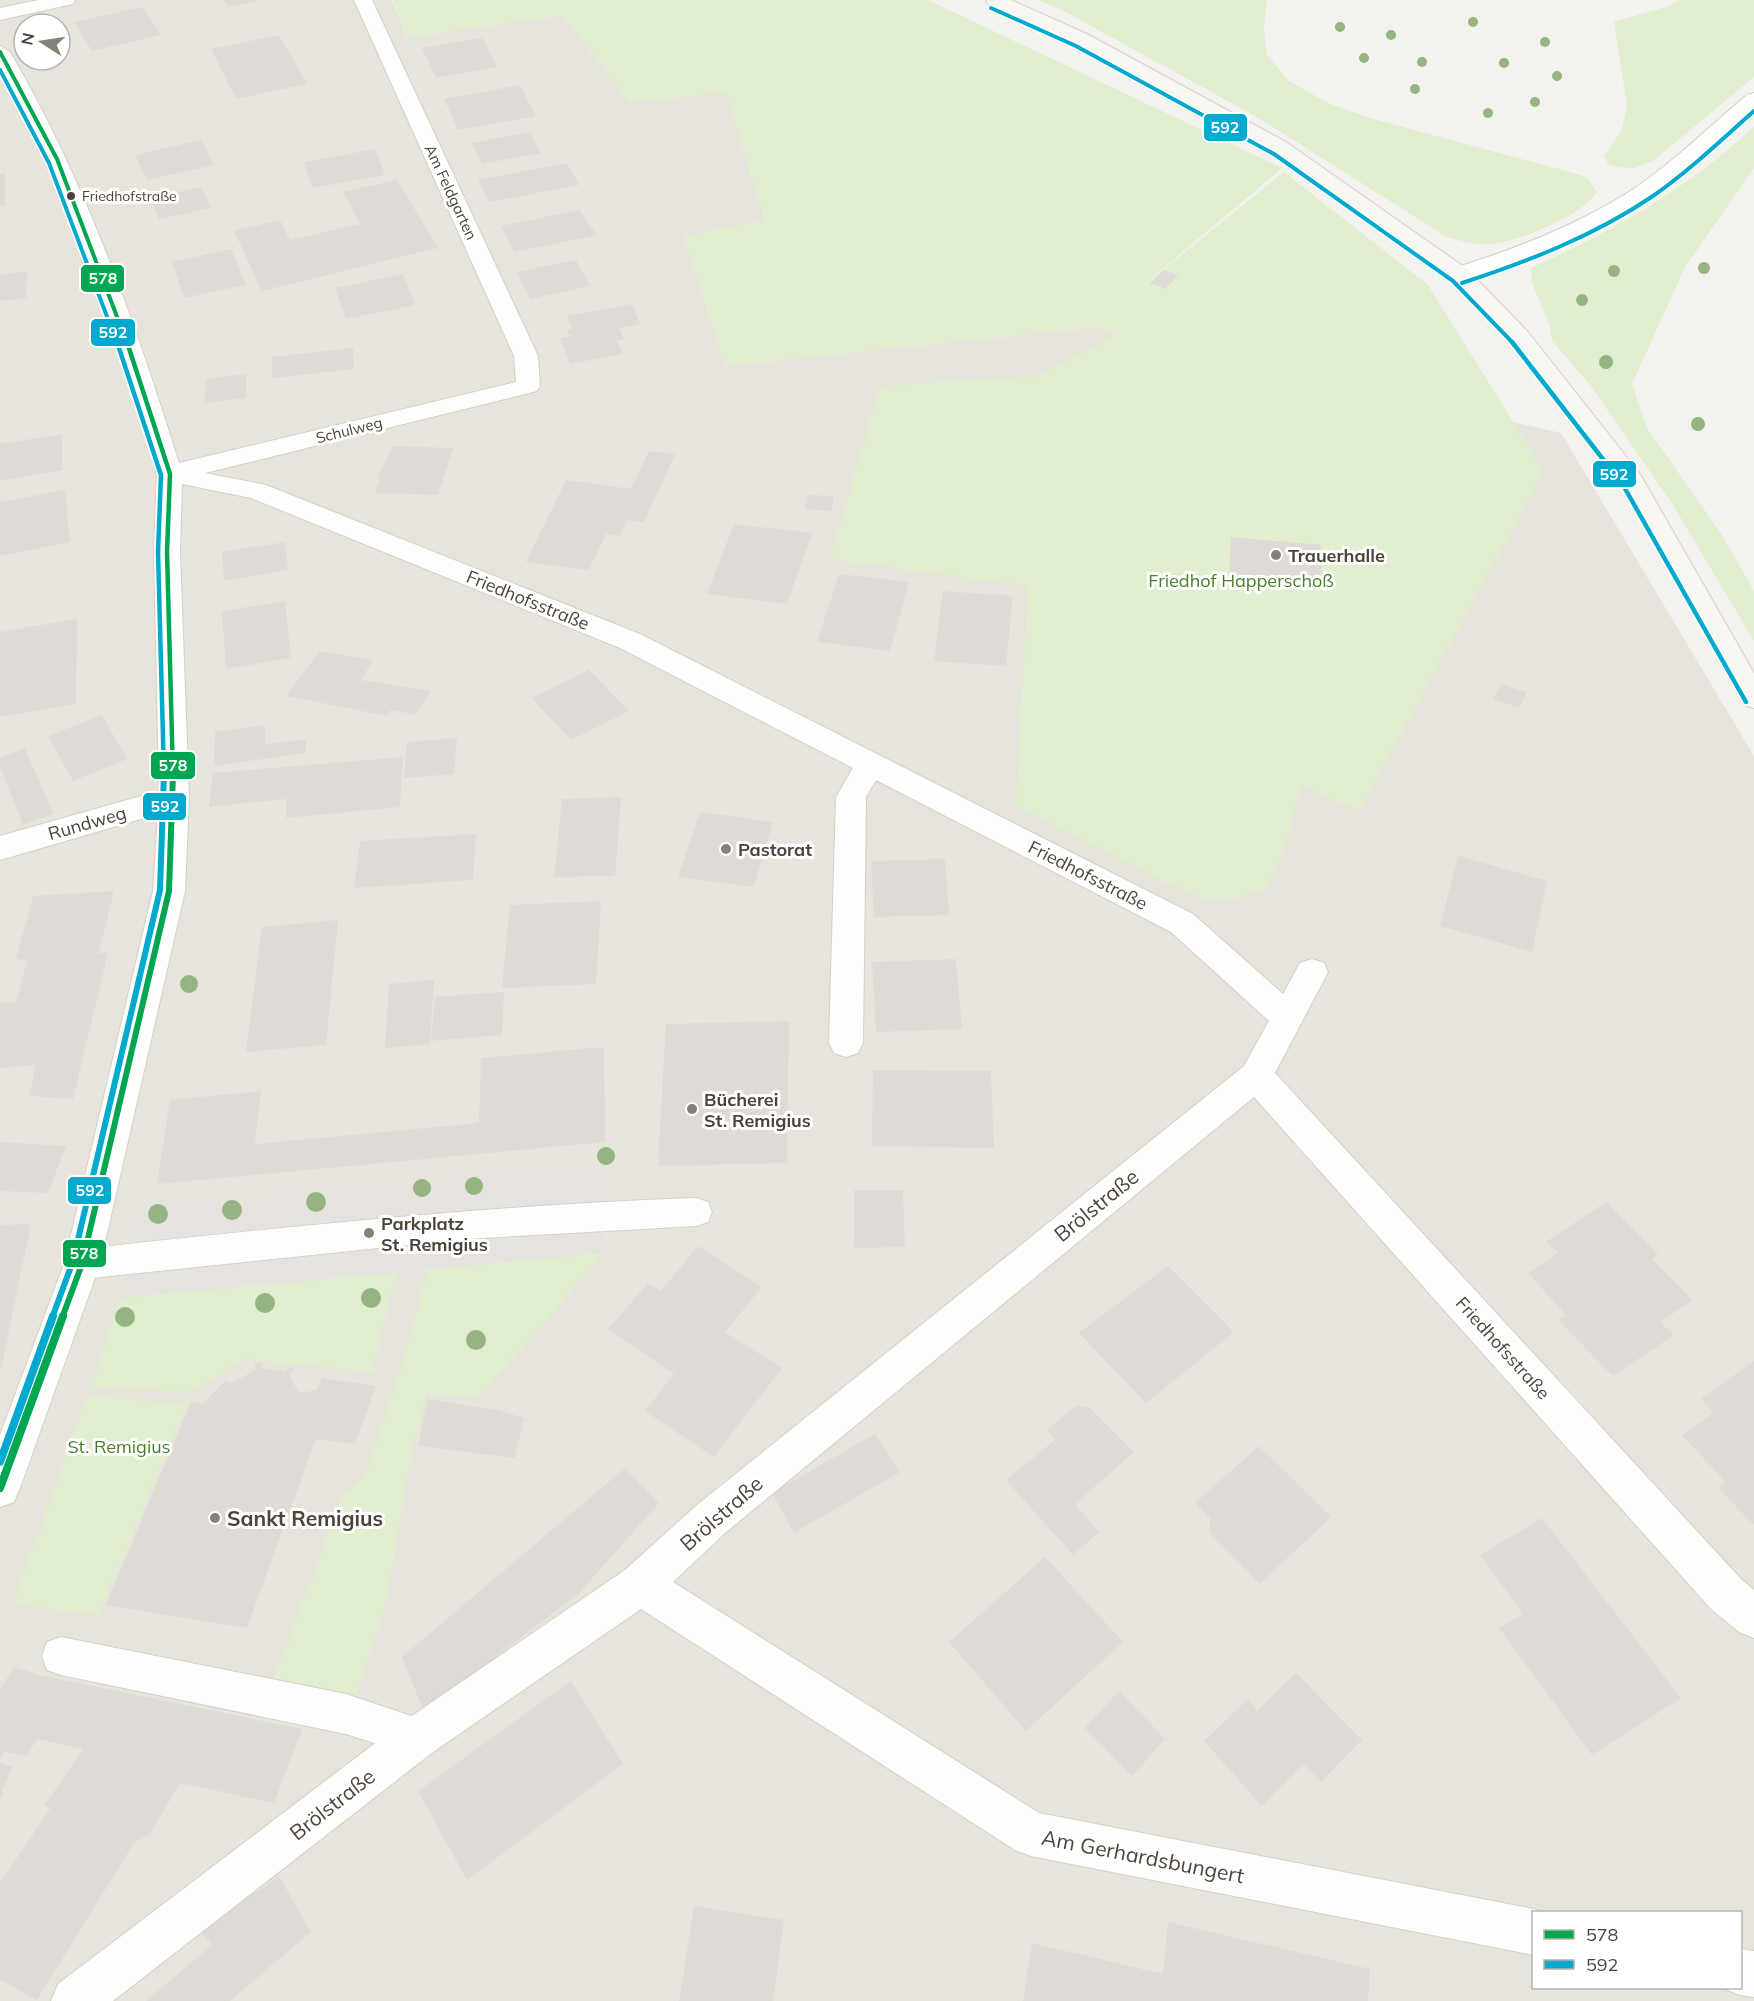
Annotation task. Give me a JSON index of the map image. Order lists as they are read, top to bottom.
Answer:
{
  "streets": {
    "street": [
      "Am Feldgarten",
      "Schulweg",
      "Friedhofsstraße",
      "Rundweg",
      "Brölstraße",
      "Am Gerhardsbungert"
    ]
  },
  "crossings": [
    ["Am Feldgarten", "Schulweg"],
    ["Schulweg", "Friedhofsstraße"],
    ["Friedhofsstraße", "Brölstraße"],
    ["Brölstraße", "Am Gerhardsbungert"]
  ],
  "parks": ["Friedhof Happerschoß", "St. Remigius"],
  "places": [
    "Friedhofstraße",
    "Trauerhalle",
    "Pastorat",
    "Bücherei St. Remigius",
    "Parkplatz St. Remigius",
    "Sankt Remigius"
  ],
  "lines": ["transit line 592", "transit line 578"],
  "legend": ["578", "592"],
  "north": "left"
}
